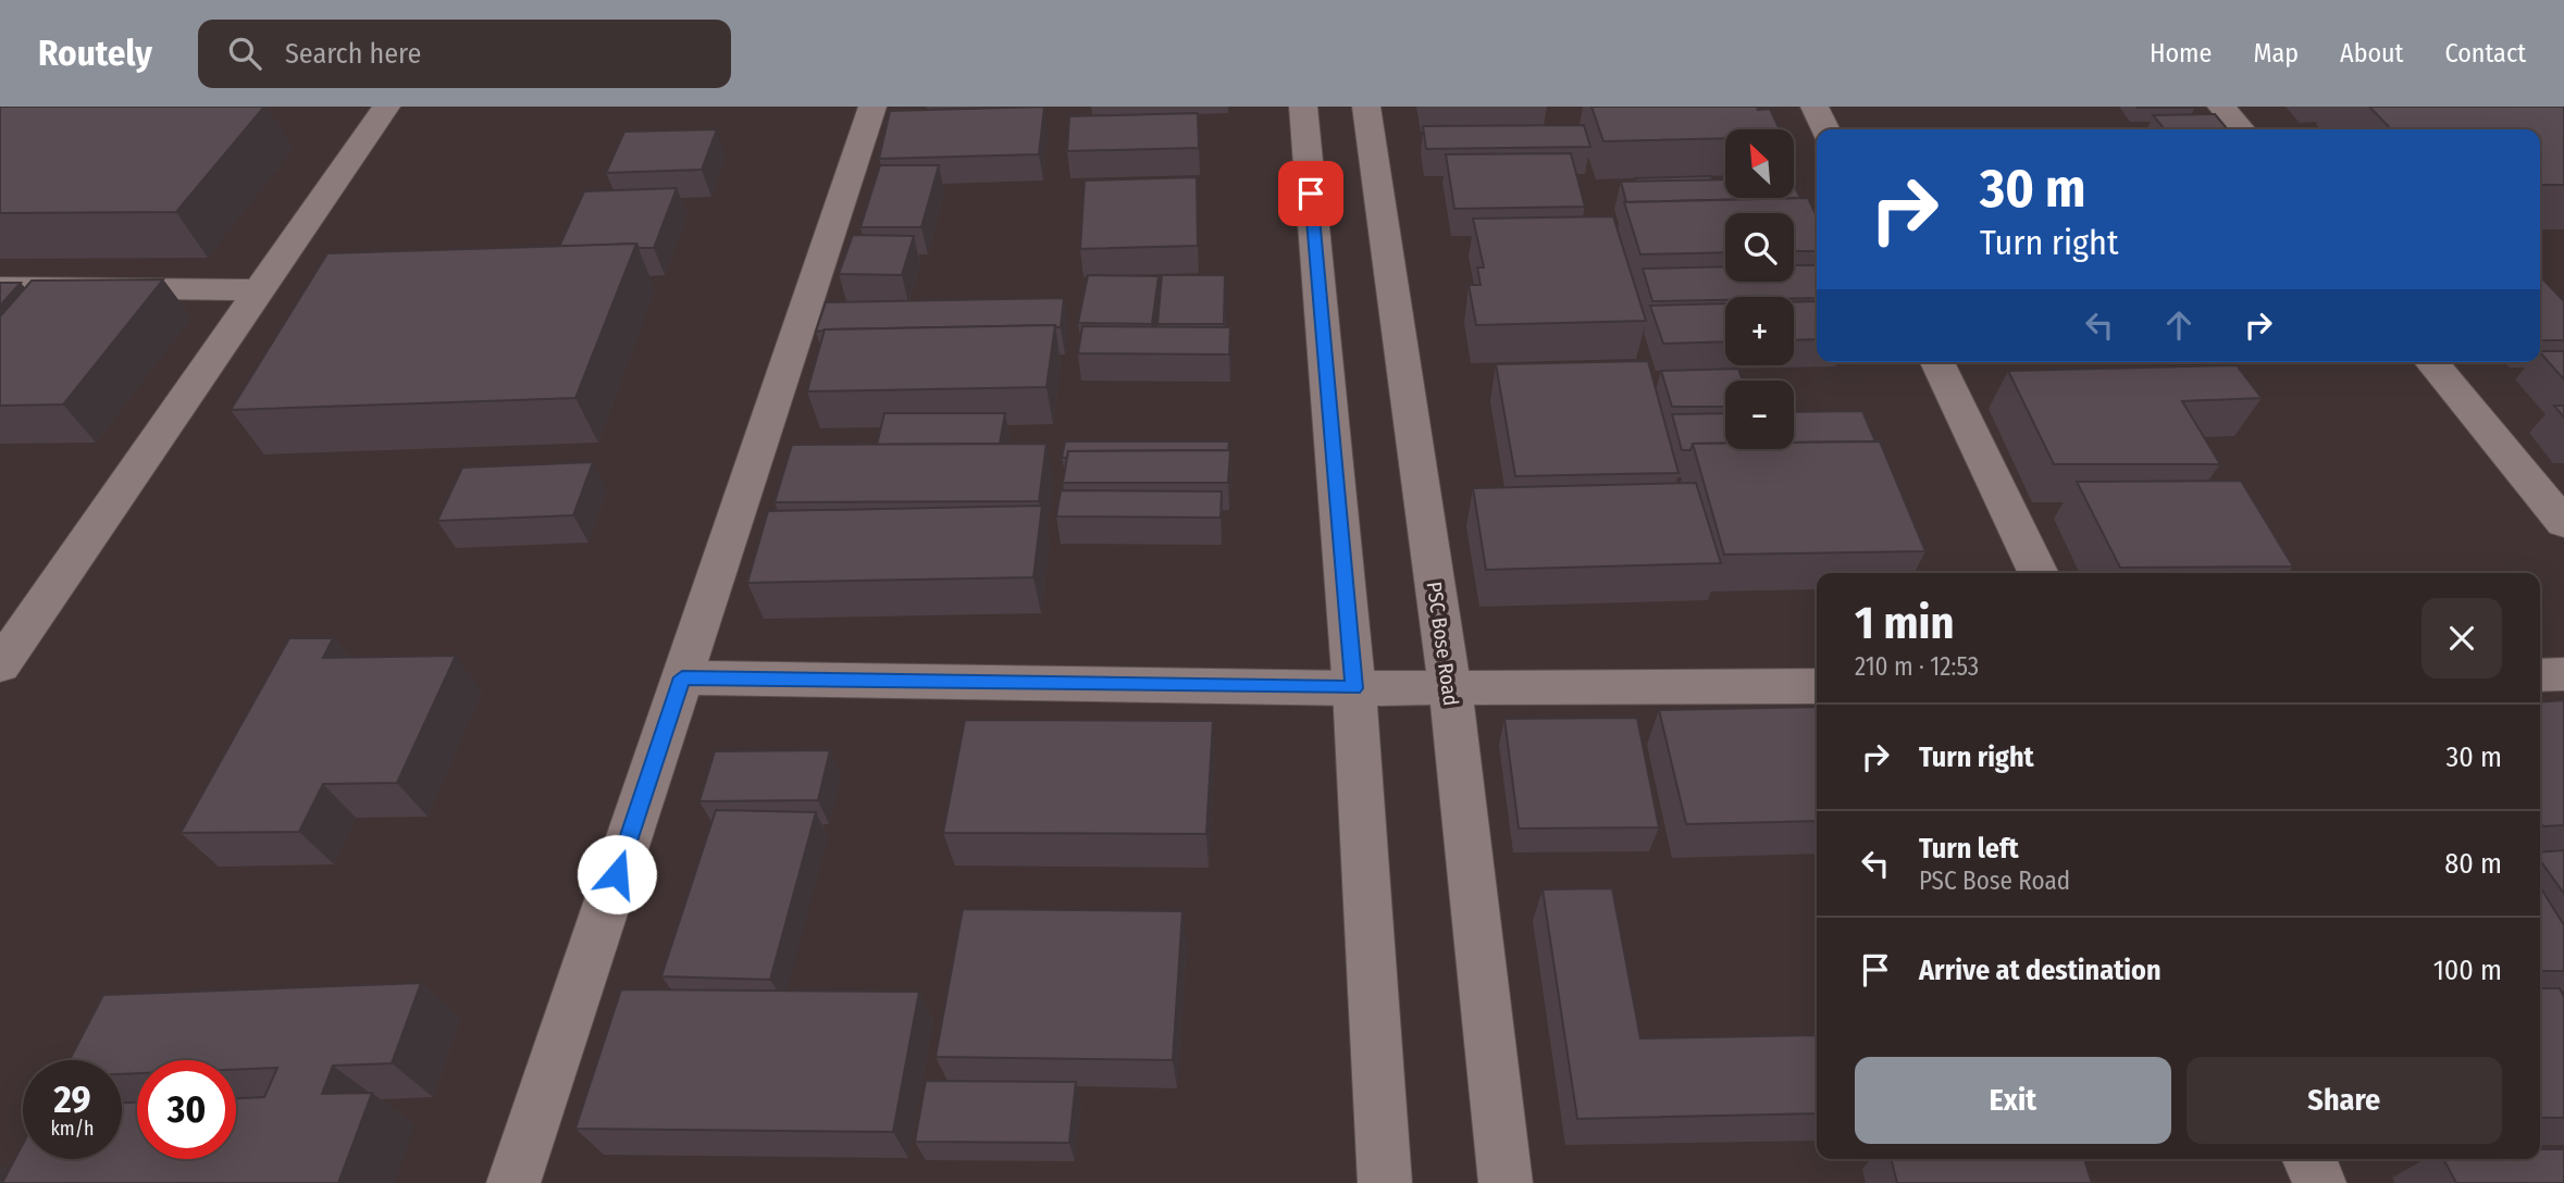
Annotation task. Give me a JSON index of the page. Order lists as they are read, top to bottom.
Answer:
{
  "streets": {
    "street": ["PSC Bose Road"]
  },
  "north": "top left",
  "page": {
    "header": "Routely",
    "search": "Search here",
    "nav": [
      "Home",
      "Map",
      "About",
      "Contact"
    ],
    "map_buttons": ["+", "−"],
    "turn": ["30 m", "Turn right"],
    "heading": ["1 min", "210 m · 12:53"],
    "list": [
      {
        "name": "Turn right",
        "value": "30 m"
      },
      {
        "name": "Turn left",
        "note": "PSC Bose Road",
        "value": "80 m"
      },
      {
        "name": "Arrive at destination",
        "value": "100 m"
      }
    ],
    "buttons": ["Exit", "Share"],
    "speed": "29 km/h",
    "limit": "30"
  }
}
